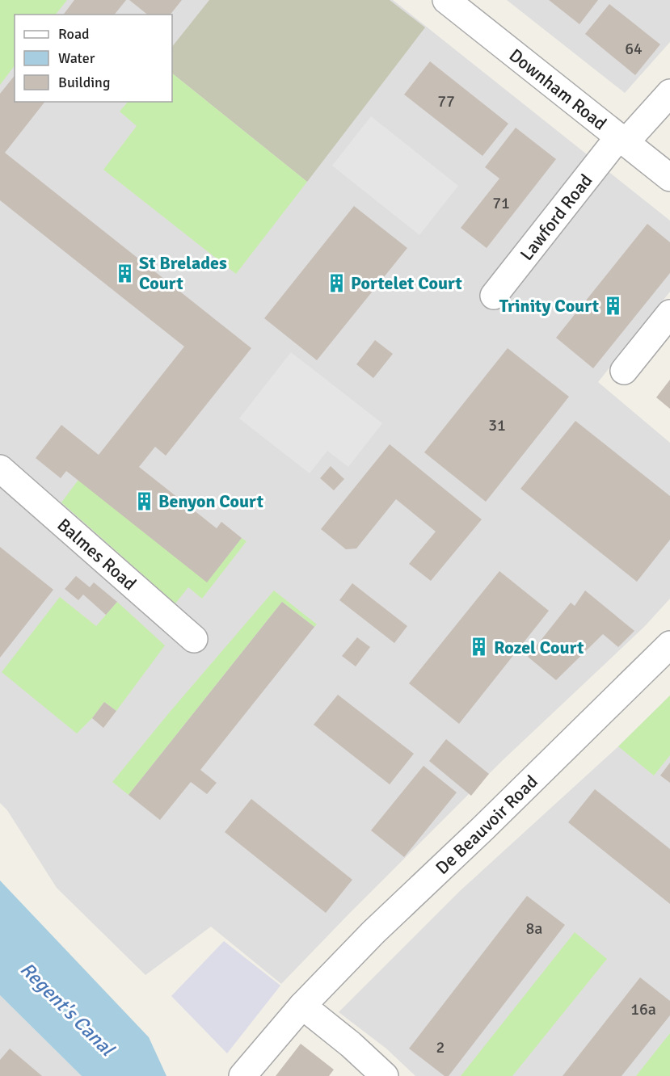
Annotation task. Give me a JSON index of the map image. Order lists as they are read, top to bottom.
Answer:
{
  "streets": {
    "street": [
      "Downham Road",
      "Lawford Road",
      "Balmes Road",
      "De Beauvoir Road"
    ]
  },
  "crossings": [
    ["Downham Road", "Lawford Road"]
  ],
  "water": ["Regent's Canal"],
  "places": {
    "building": [
      "St Brelades Court",
      "Portelet Court",
      "Trinity Court",
      "Benyon Court",
      "Rozel Court"
    ]
  },
  "house_numbers": [
    "64",
    "77",
    "71",
    "31",
    "8a",
    "16a",
    "2"
  ],
  "legend": ["Road", "Water", "Building"]
}
